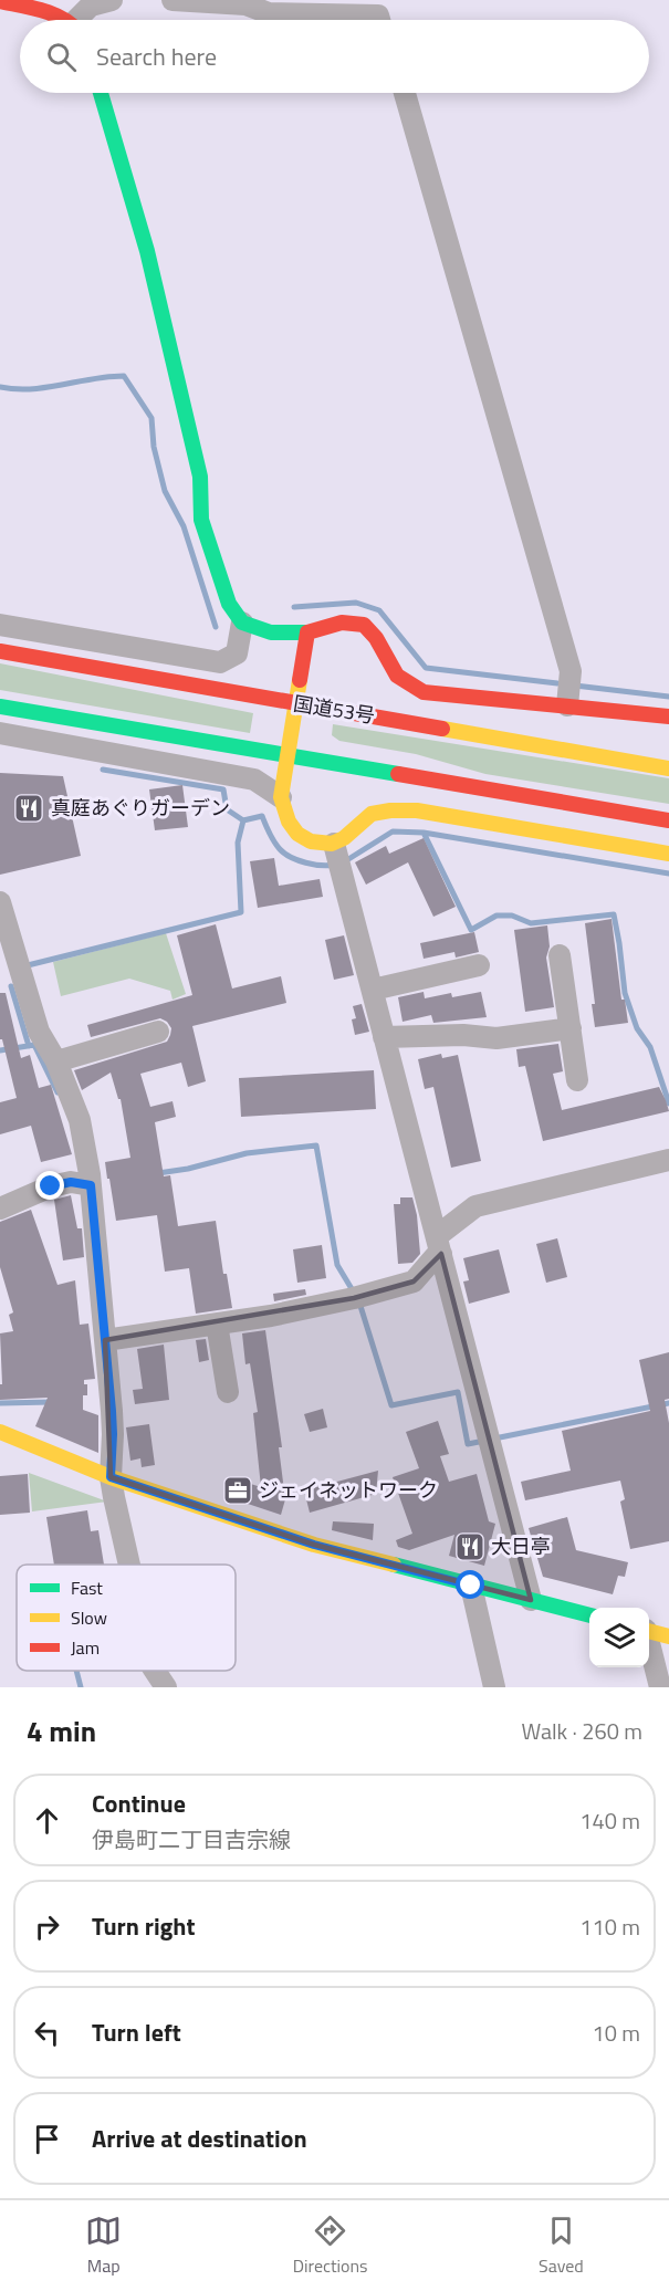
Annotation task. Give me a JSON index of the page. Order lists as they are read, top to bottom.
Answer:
{
  "streets": {
    "main road": ["国道53号"]
  },
  "places": {
    "restaurant": ["真庭あぐりガーデン", "大日亭"],
    "office": ["ジェイネットワーク"]
  },
  "legend": ["Fast", "Slow", "Jam"],
  "page": {
    "search": "Search here",
    "heading": ["4 min", "Walk · 260 m"],
    "list": [
      ["Continue", "伊島町二丁目吉宗線", "140 m"],
      ["Turn right", "110 m"],
      ["Turn left", "10 m"],
      "Arrive at destination"
    ],
    "nav": ["Map", "Directions", "Saved"]
  }
}
